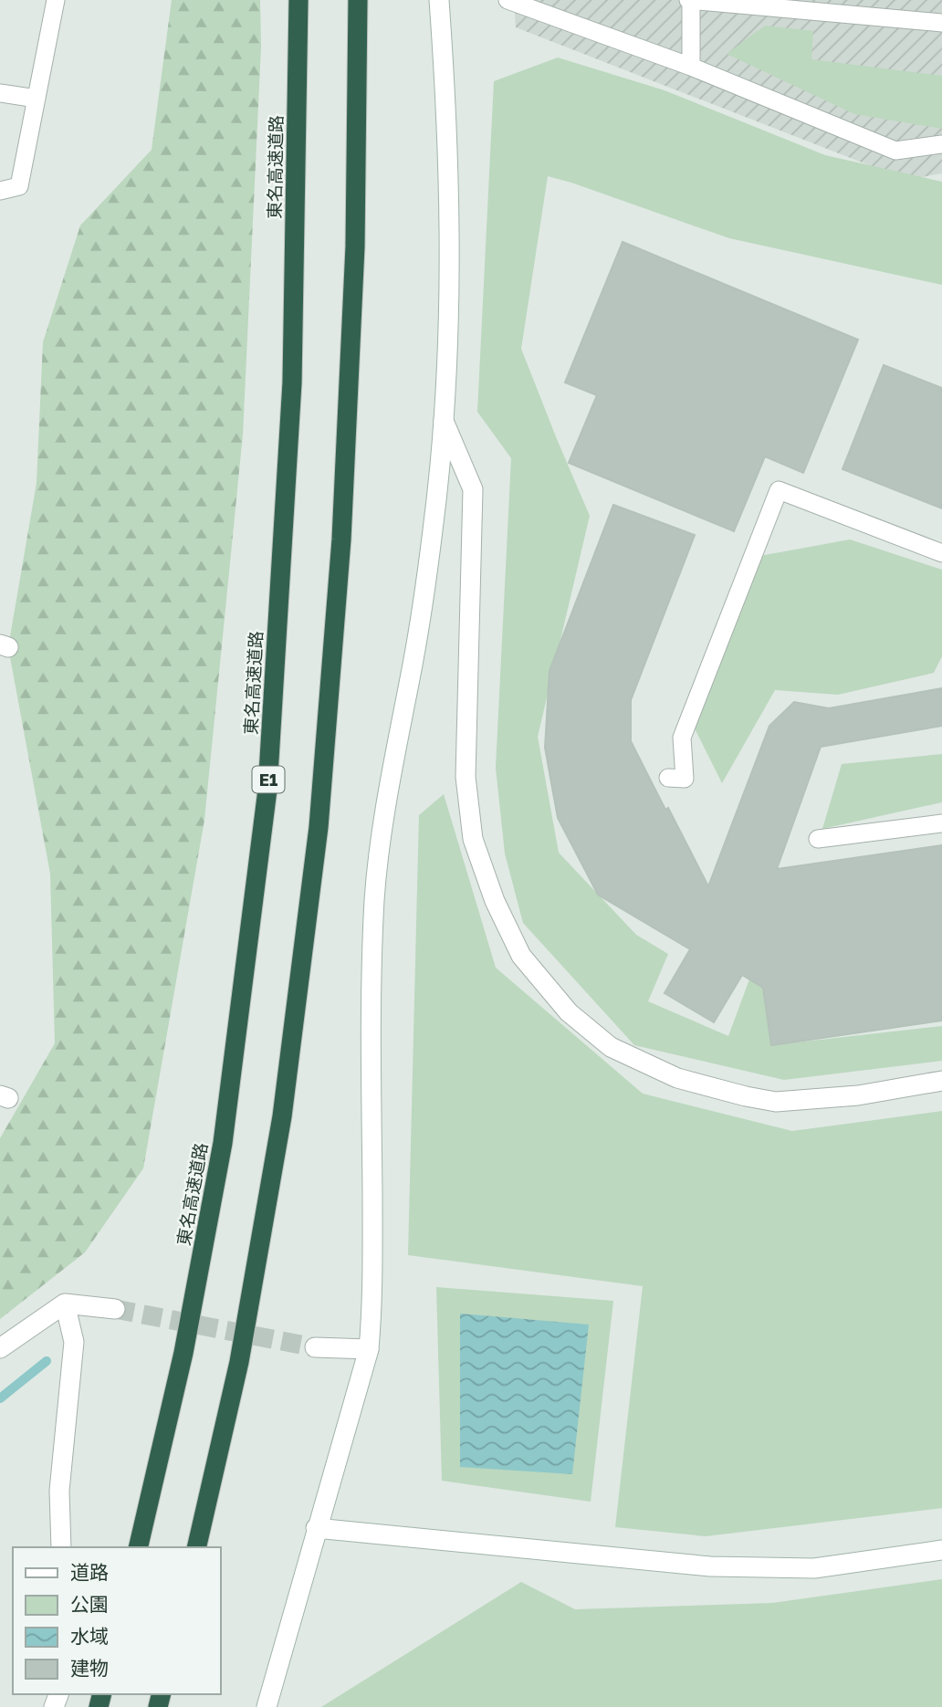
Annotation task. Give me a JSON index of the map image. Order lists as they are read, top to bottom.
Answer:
{
  "streets": {
    "highway": ["東名高速道路", "E1"]
  },
  "legend": [
    "道路",
    "公園",
    "水域",
    "建物"
  ]
}
